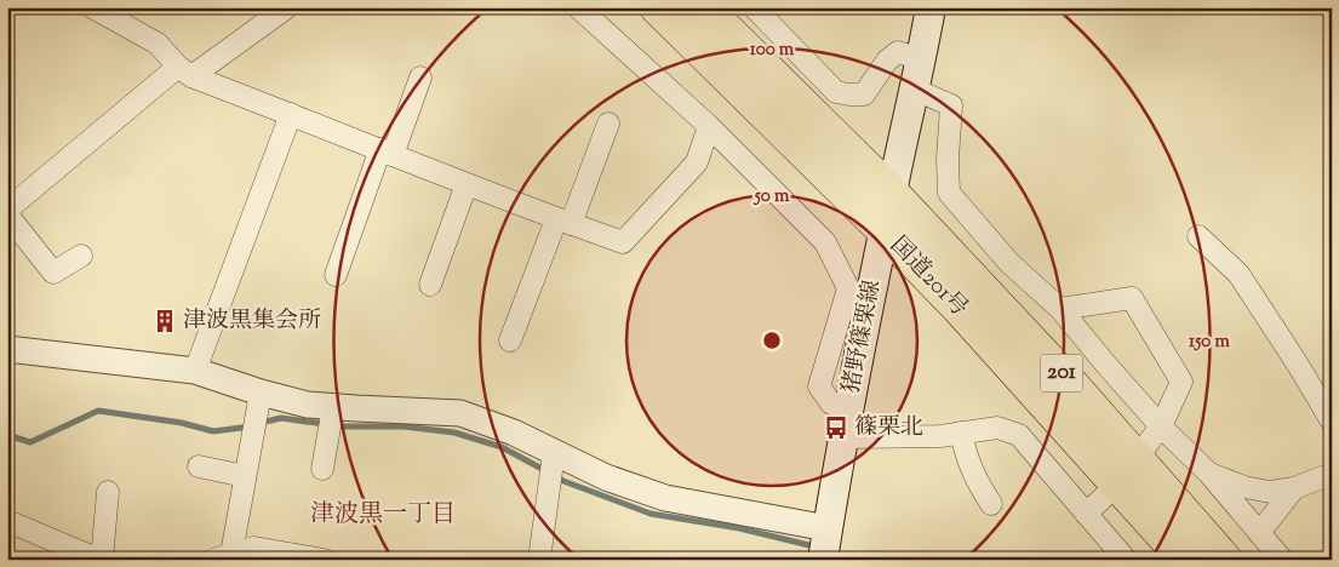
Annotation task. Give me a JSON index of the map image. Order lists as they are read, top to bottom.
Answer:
{
  "streets": {
    "highway": ["国道201号", "201"],
    "main road": ["猪野篠栗線"]
  },
  "crossings": [
    ["国道201号", "猪野篠栗線"]
  ],
  "districts": ["津波黒一丁目"],
  "places": {
    "building": ["津波黒集会所"],
    "bus stop": ["篠栗北"]
  },
  "rings": ["100 m", "50 m", "150 m"]
}
